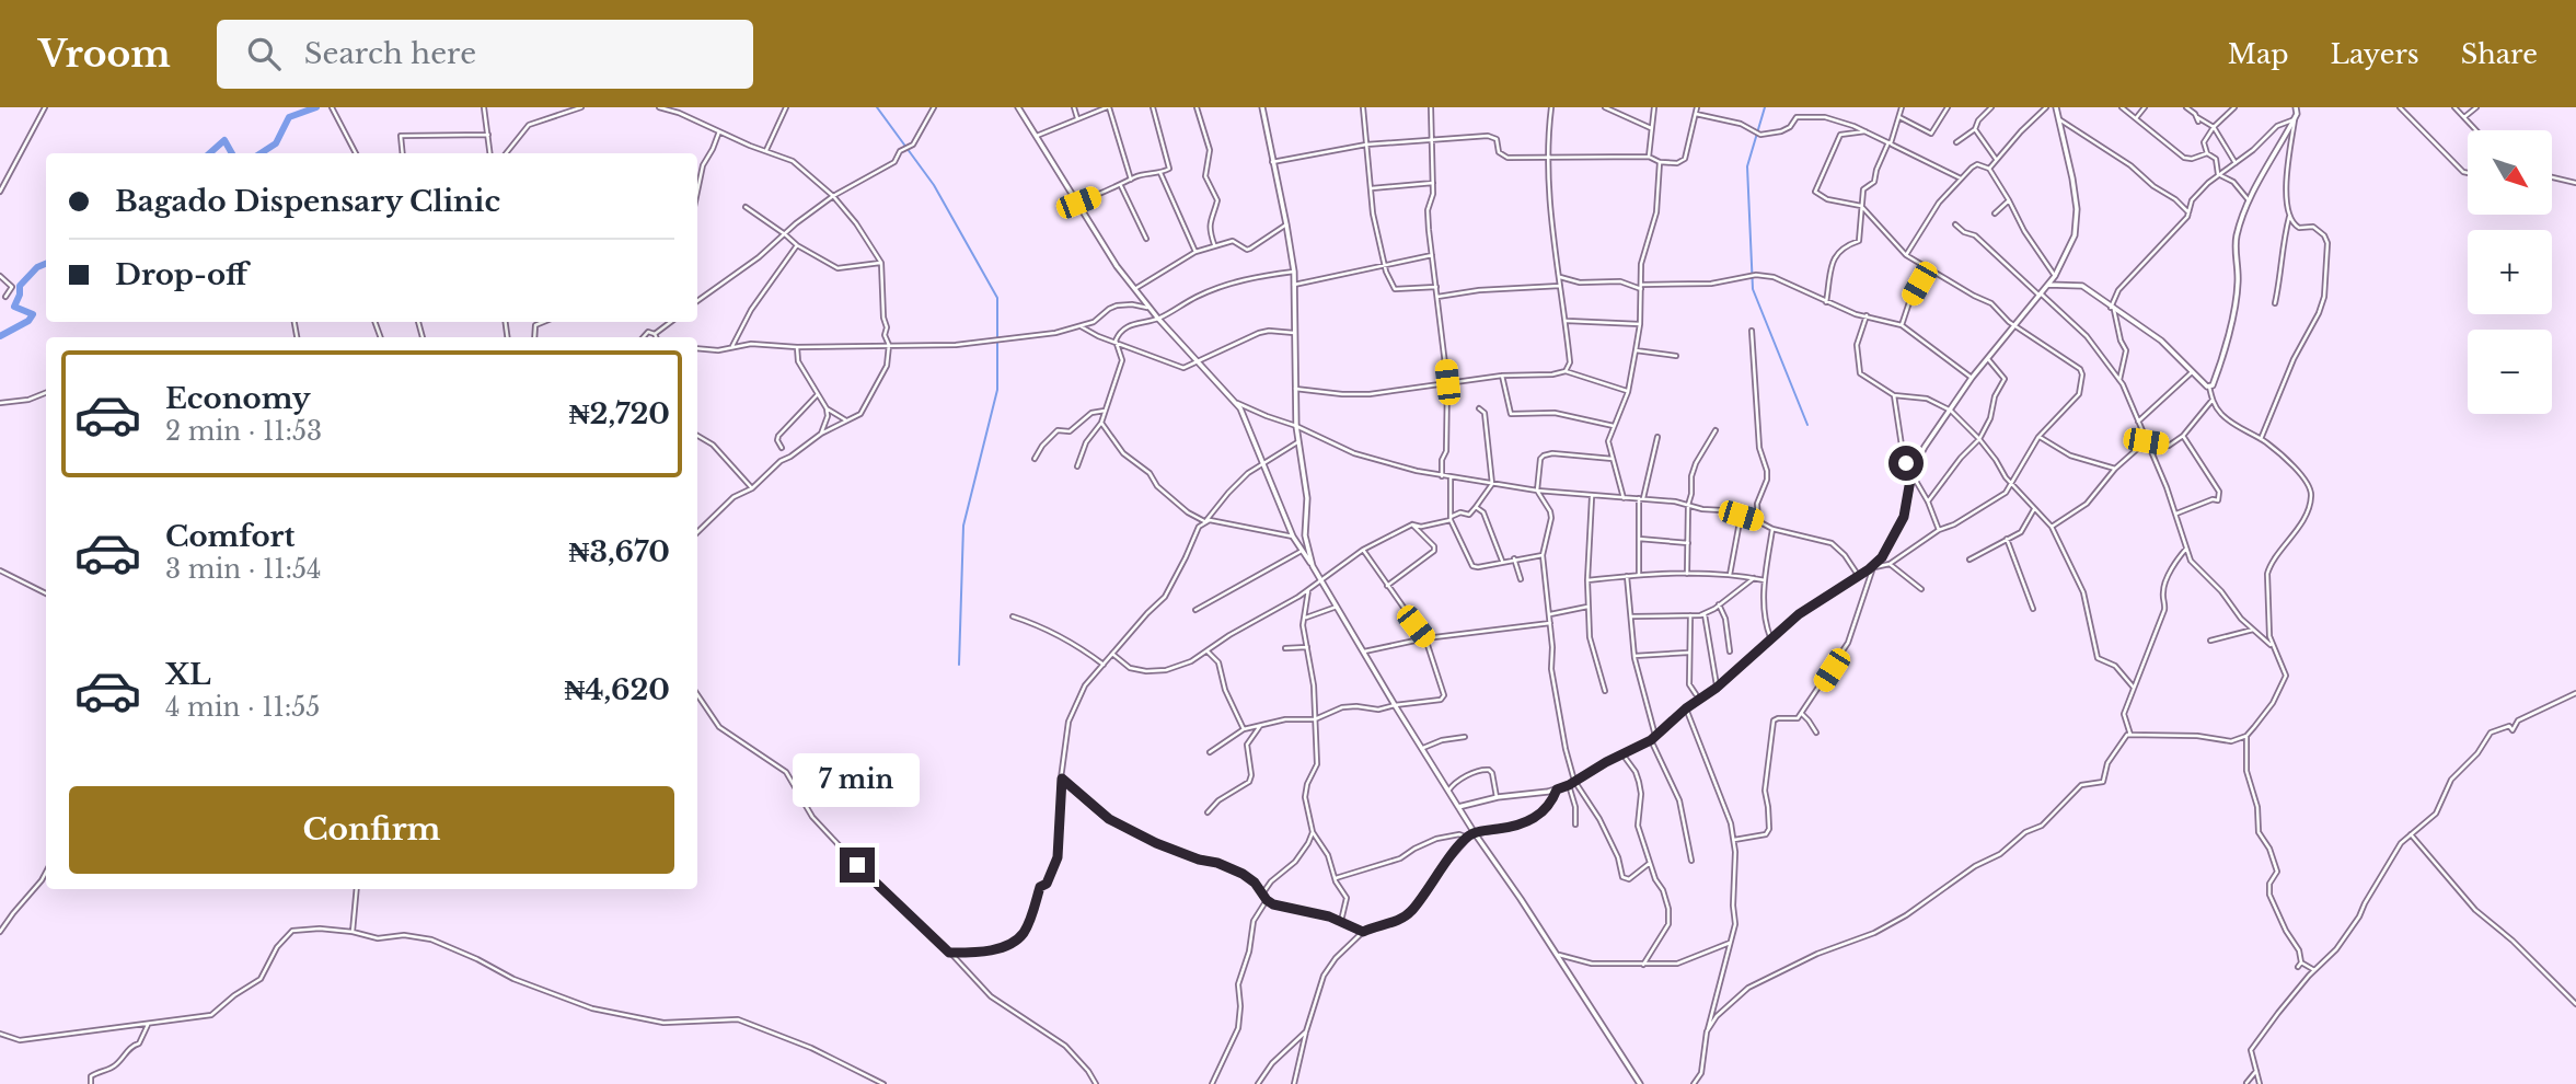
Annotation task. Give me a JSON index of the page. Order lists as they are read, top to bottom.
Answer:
{
  "north": "bottom right",
  "page": {
    "header": "Vroom",
    "search": "Search here",
    "nav": ["Map", "Layers", "Share"],
    "map_buttons": ["+", "−"],
    "banner": ["Bagado Dispensary Clinic", "Drop-off"],
    "list": [
      {
        "name": "Economy",
        "note": "2 min · 11:53",
        "value": "₦2,720"
      },
      {
        "name": "Comfort",
        "note": "3 min · 11:54",
        "value": "₦3,670"
      },
      {
        "name": "XL",
        "note": "4 min · 11:55",
        "value": "₦4,620"
      }
    ],
    "bubble": "7 min",
    "buttons": "Confirm"
  }
}
